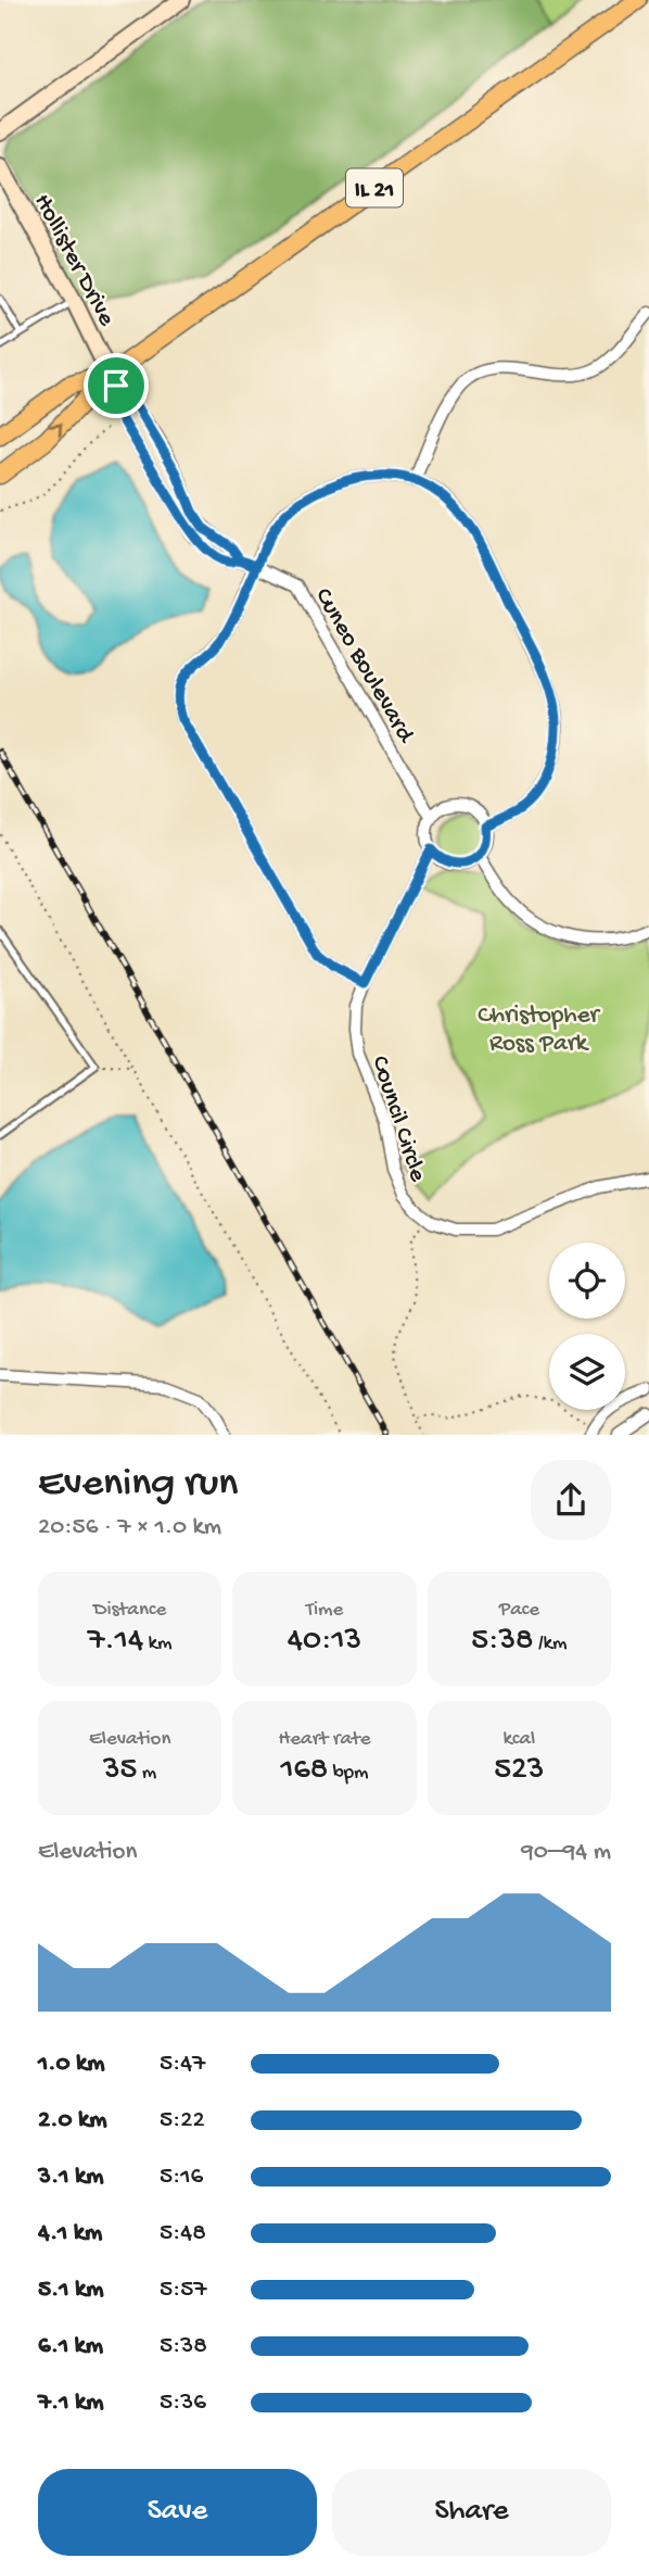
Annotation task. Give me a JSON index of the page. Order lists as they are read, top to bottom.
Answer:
{
  "streets": {
    "main road": ["IL 21"],
    "street": ["Hollister Drive", "Cuneo Boulevard", "Council Circle"]
  },
  "crossings": [
    ["IL 21", "Hollister Drive"],
    ["IL 21", "Cuneo Boulevard"],
    ["Hollister Drive", "Cuneo Boulevard"],
    ["Cuneo Boulevard", "Council Circle"]
  ],
  "parks": ["Christopher Ross Park"],
  "page": {
    "heading": ["Evening run", "20:56 · 7 × 1.0 km"],
    "stats": [
      ["Distance", "7.14 km"],
      ["Time", "40:13"],
      ["Pace", "5:38 /km"],
      ["Elevation", "35 m"],
      ["Heart rate", "168 bpm"],
      ["kcal", "523"]
    ],
    "chart": ["Elevation", "90–94 m"],
    "list": [
      {
        "name": "1.0 km",
        "note": "5:47"
      },
      {
        "name": "2.0 km",
        "note": "5:22"
      },
      {
        "name": "3.1 km",
        "note": "5:16"
      },
      {
        "name": "4.1 km",
        "note": "5:48"
      },
      {
        "name": "5.1 km",
        "note": "5:57"
      },
      {
        "name": "6.1 km",
        "note": "5:38"
      },
      {
        "name": "7.1 km",
        "note": "5:36"
      }
    ],
    "buttons": ["Save", "Share"]
  }
}
